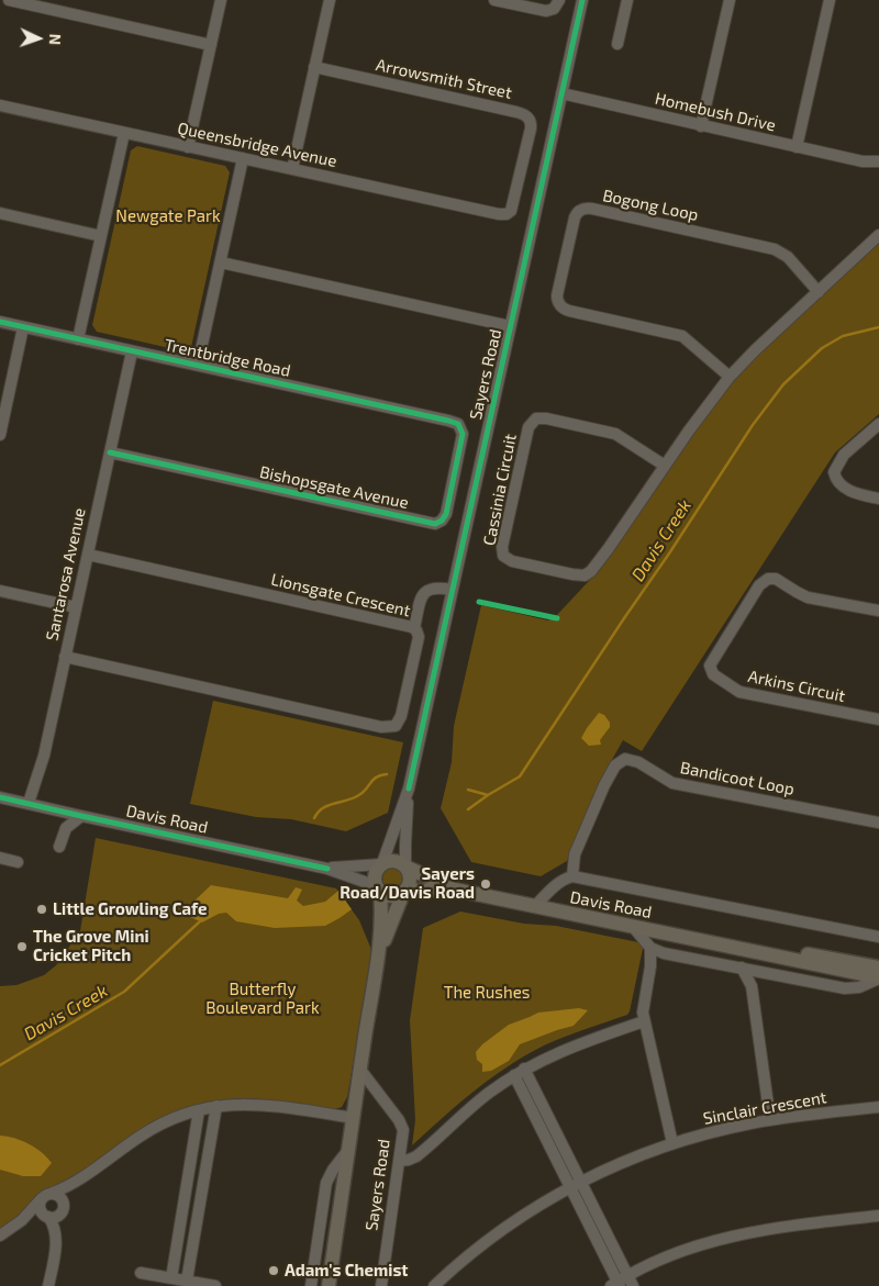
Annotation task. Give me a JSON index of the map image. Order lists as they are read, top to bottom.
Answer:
{
  "streets": {
    "main road": ["Sayers Road", "Davis Road"],
    "street": [
      "Arrowsmith Street",
      "Homebush Drive",
      "Queensbridge Avenue",
      "Bogong Loop",
      "Trentbridge Road",
      "Bishopsgate Avenue",
      "Cassinia Circuit",
      "Santarosa Avenue",
      "Lionsgate Crescent",
      "Arkins Circuit",
      "Bandicoot Loop",
      "Sinclair Crescent"
    ]
  },
  "crossings": [
    ["Arrowsmith Street", "Queensbridge Avenue"],
    ["Homebush Drive", "Sayers Road"],
    ["Bogong Loop", "Cassinia Circuit"],
    ["Trentbridge Road", "Bishopsgate Avenue"],
    ["Trentbridge Road", "Santarosa Avenue"],
    ["Sayers Road", "Davis Road"],
    ["Bishopsgate Avenue", "Santarosa Avenue"],
    ["Santarosa Avenue", "Lionsgate Crescent"],
    ["Santarosa Avenue", "Davis Road"]
  ],
  "water": ["Davis Creek"],
  "parks": ["Newgate Park", "Butterfly Boulevard Park", "The Rushes"],
  "places": [
    "Sayers Road/Davis Road",
    "Little Growling Cafe",
    "The Grove Mini Cricket Pitch",
    "Adam's Chemist"
  ],
  "north": "right"
}
